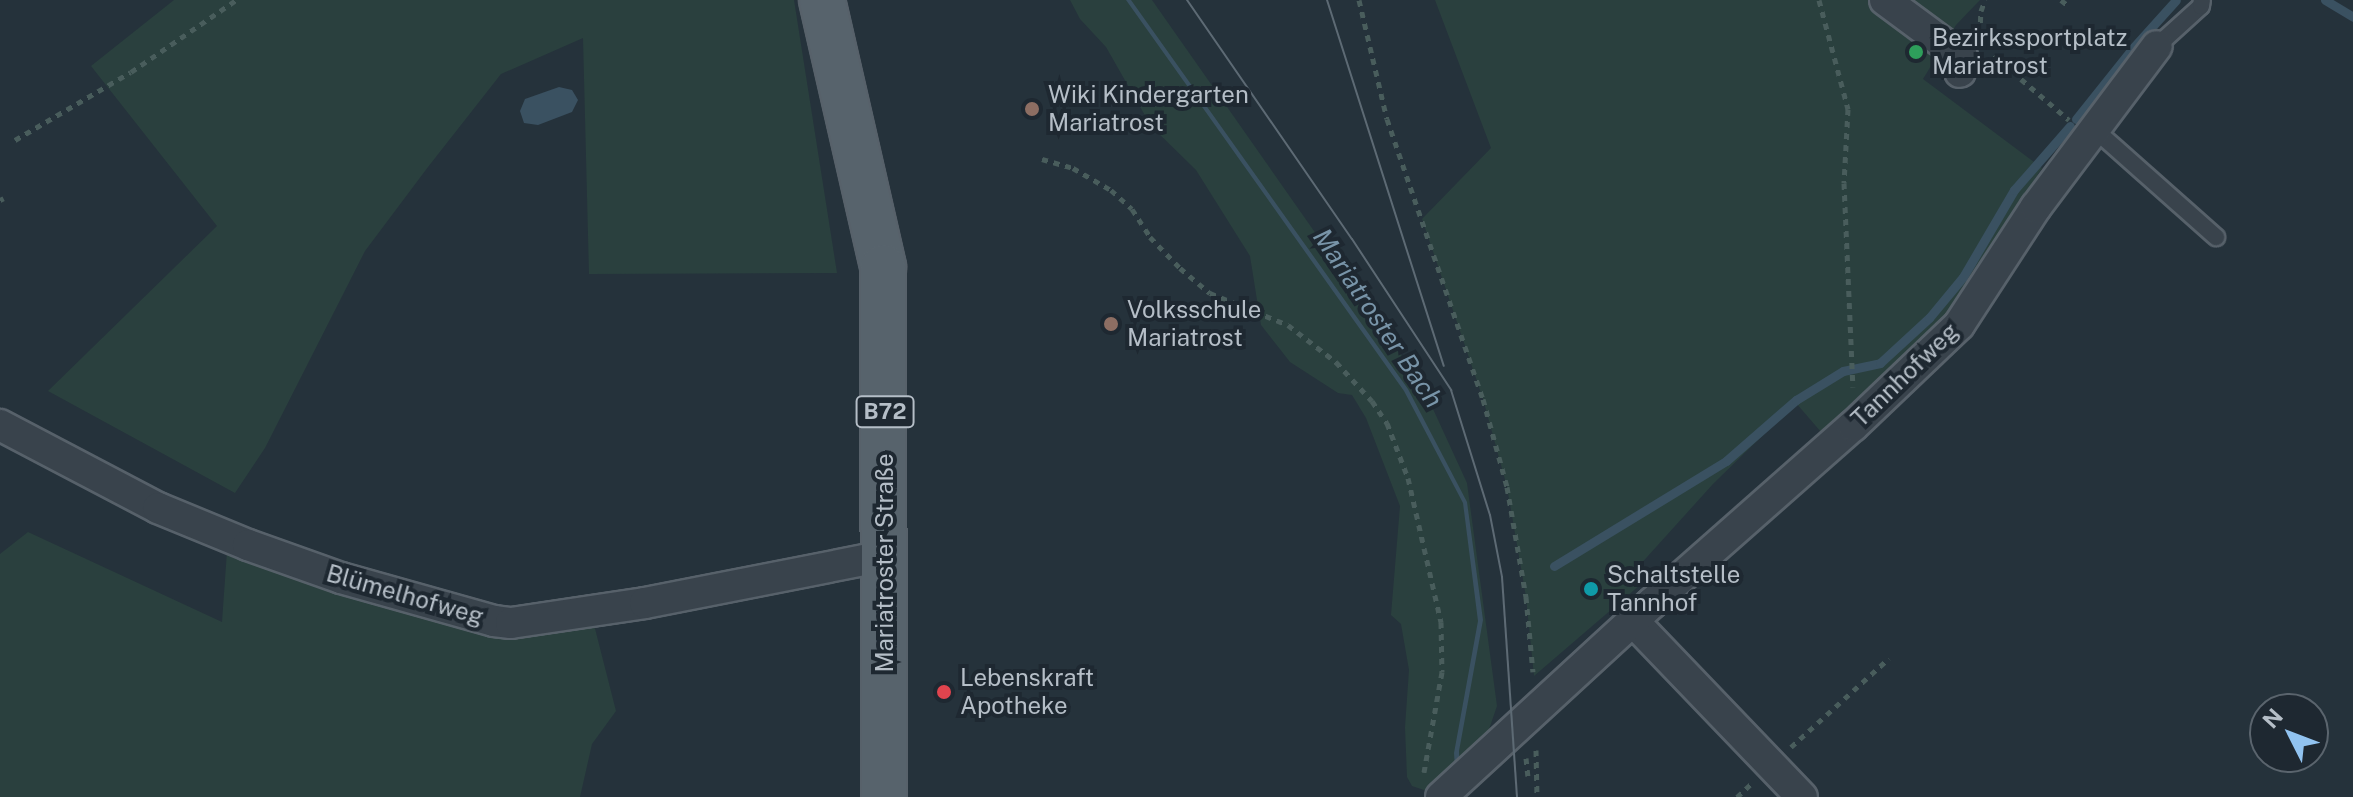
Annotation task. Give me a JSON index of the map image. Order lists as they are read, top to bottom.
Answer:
{
  "streets": {
    "main road": ["B72", "Mariatroster Straße"],
    "street": ["Tannhofweg", "Blümelhofweg"]
  },
  "crossings": [
    ["Mariatroster Straße", "Blümelhofweg"]
  ],
  "water": ["Mariatroster Bach"],
  "places": [
    "Bezirkssportplatz Mariatrost",
    "Wiki Kindergarten Mariatrost",
    "Volksschule Mariatrost",
    "Schaltstelle Tannhof",
    "Lebenskraft Apotheke"
  ],
  "north": "top left"
}
